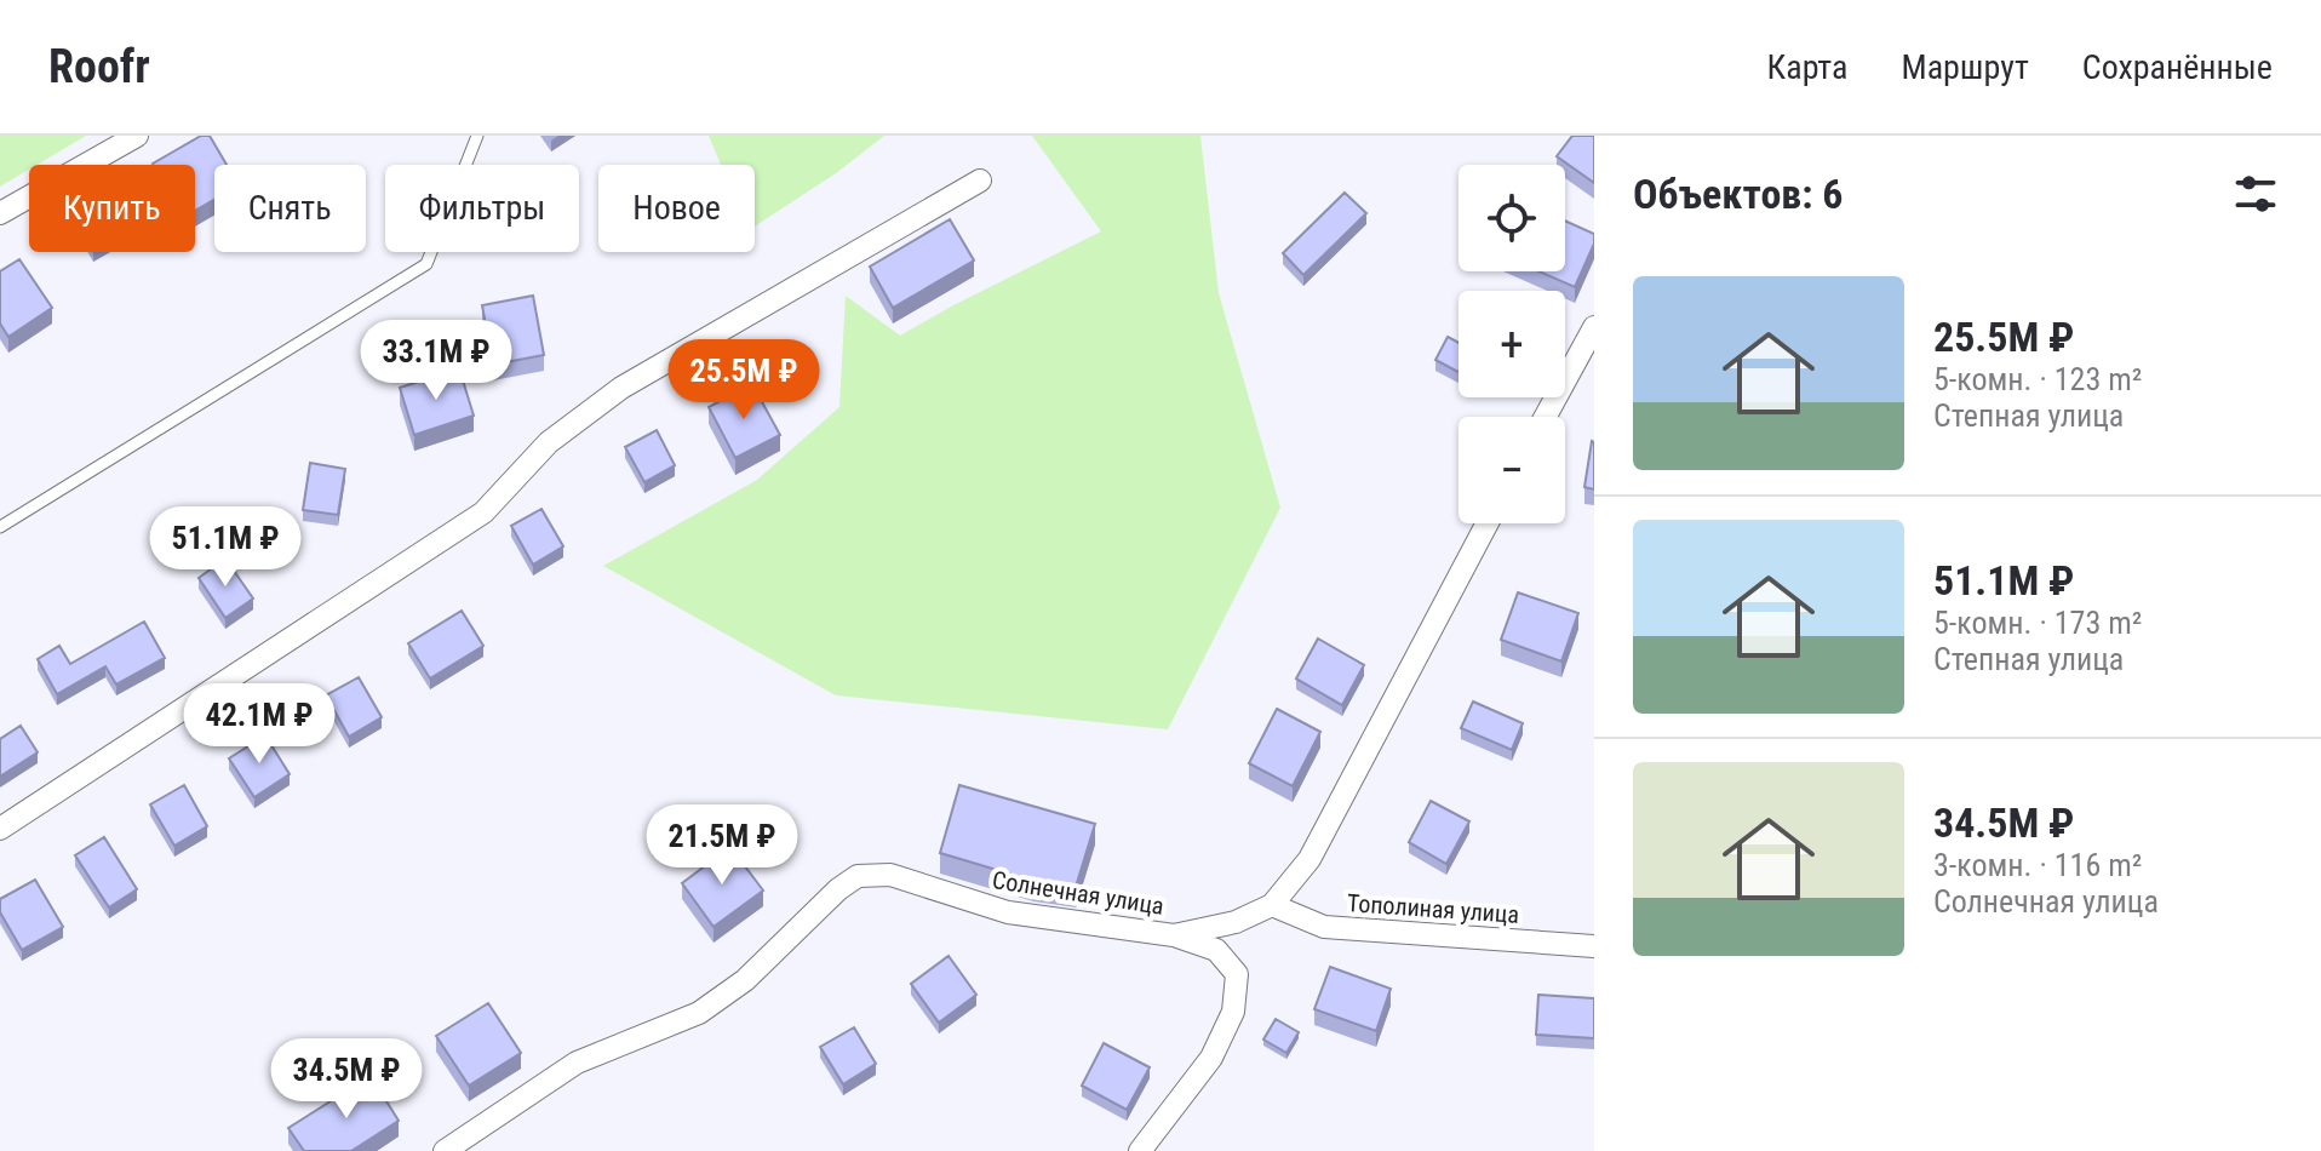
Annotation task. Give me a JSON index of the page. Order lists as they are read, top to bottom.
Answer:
{
  "streets": {
    "street": ["Солнечная улица", "Тополиная улица"]
  },
  "crossings": [
    ["Солнечная улица", "Тополиная улица"]
  ],
  "page": {
    "header": "Roofr",
    "nav": ["Карта", "Маршрут", "Сохранённые"],
    "heading": "Объектов: 6",
    "map_buttons": ["+", "−"],
    "chip": [
      "Купить",
      "Снять",
      "Фильтры",
      "Новое"
    ],
    "list": [
      {
        "name": "25.5M ₽",
        "note": "5-комн. · 123 m² · Степная улица"
      },
      {
        "name": "51.1M ₽",
        "note": "5-комн. · 173 m² · Степная улица"
      },
      {
        "name": "34.5M ₽",
        "note": "3-комн. · 116 m² · Солнечная улица"
      }
    ],
    "price": [
      "33.1M ₽",
      "25.5M ₽",
      "51.1M ₽",
      "42.1M ₽",
      "21.5M ₽",
      "34.5M ₽"
    ]
  }
}
